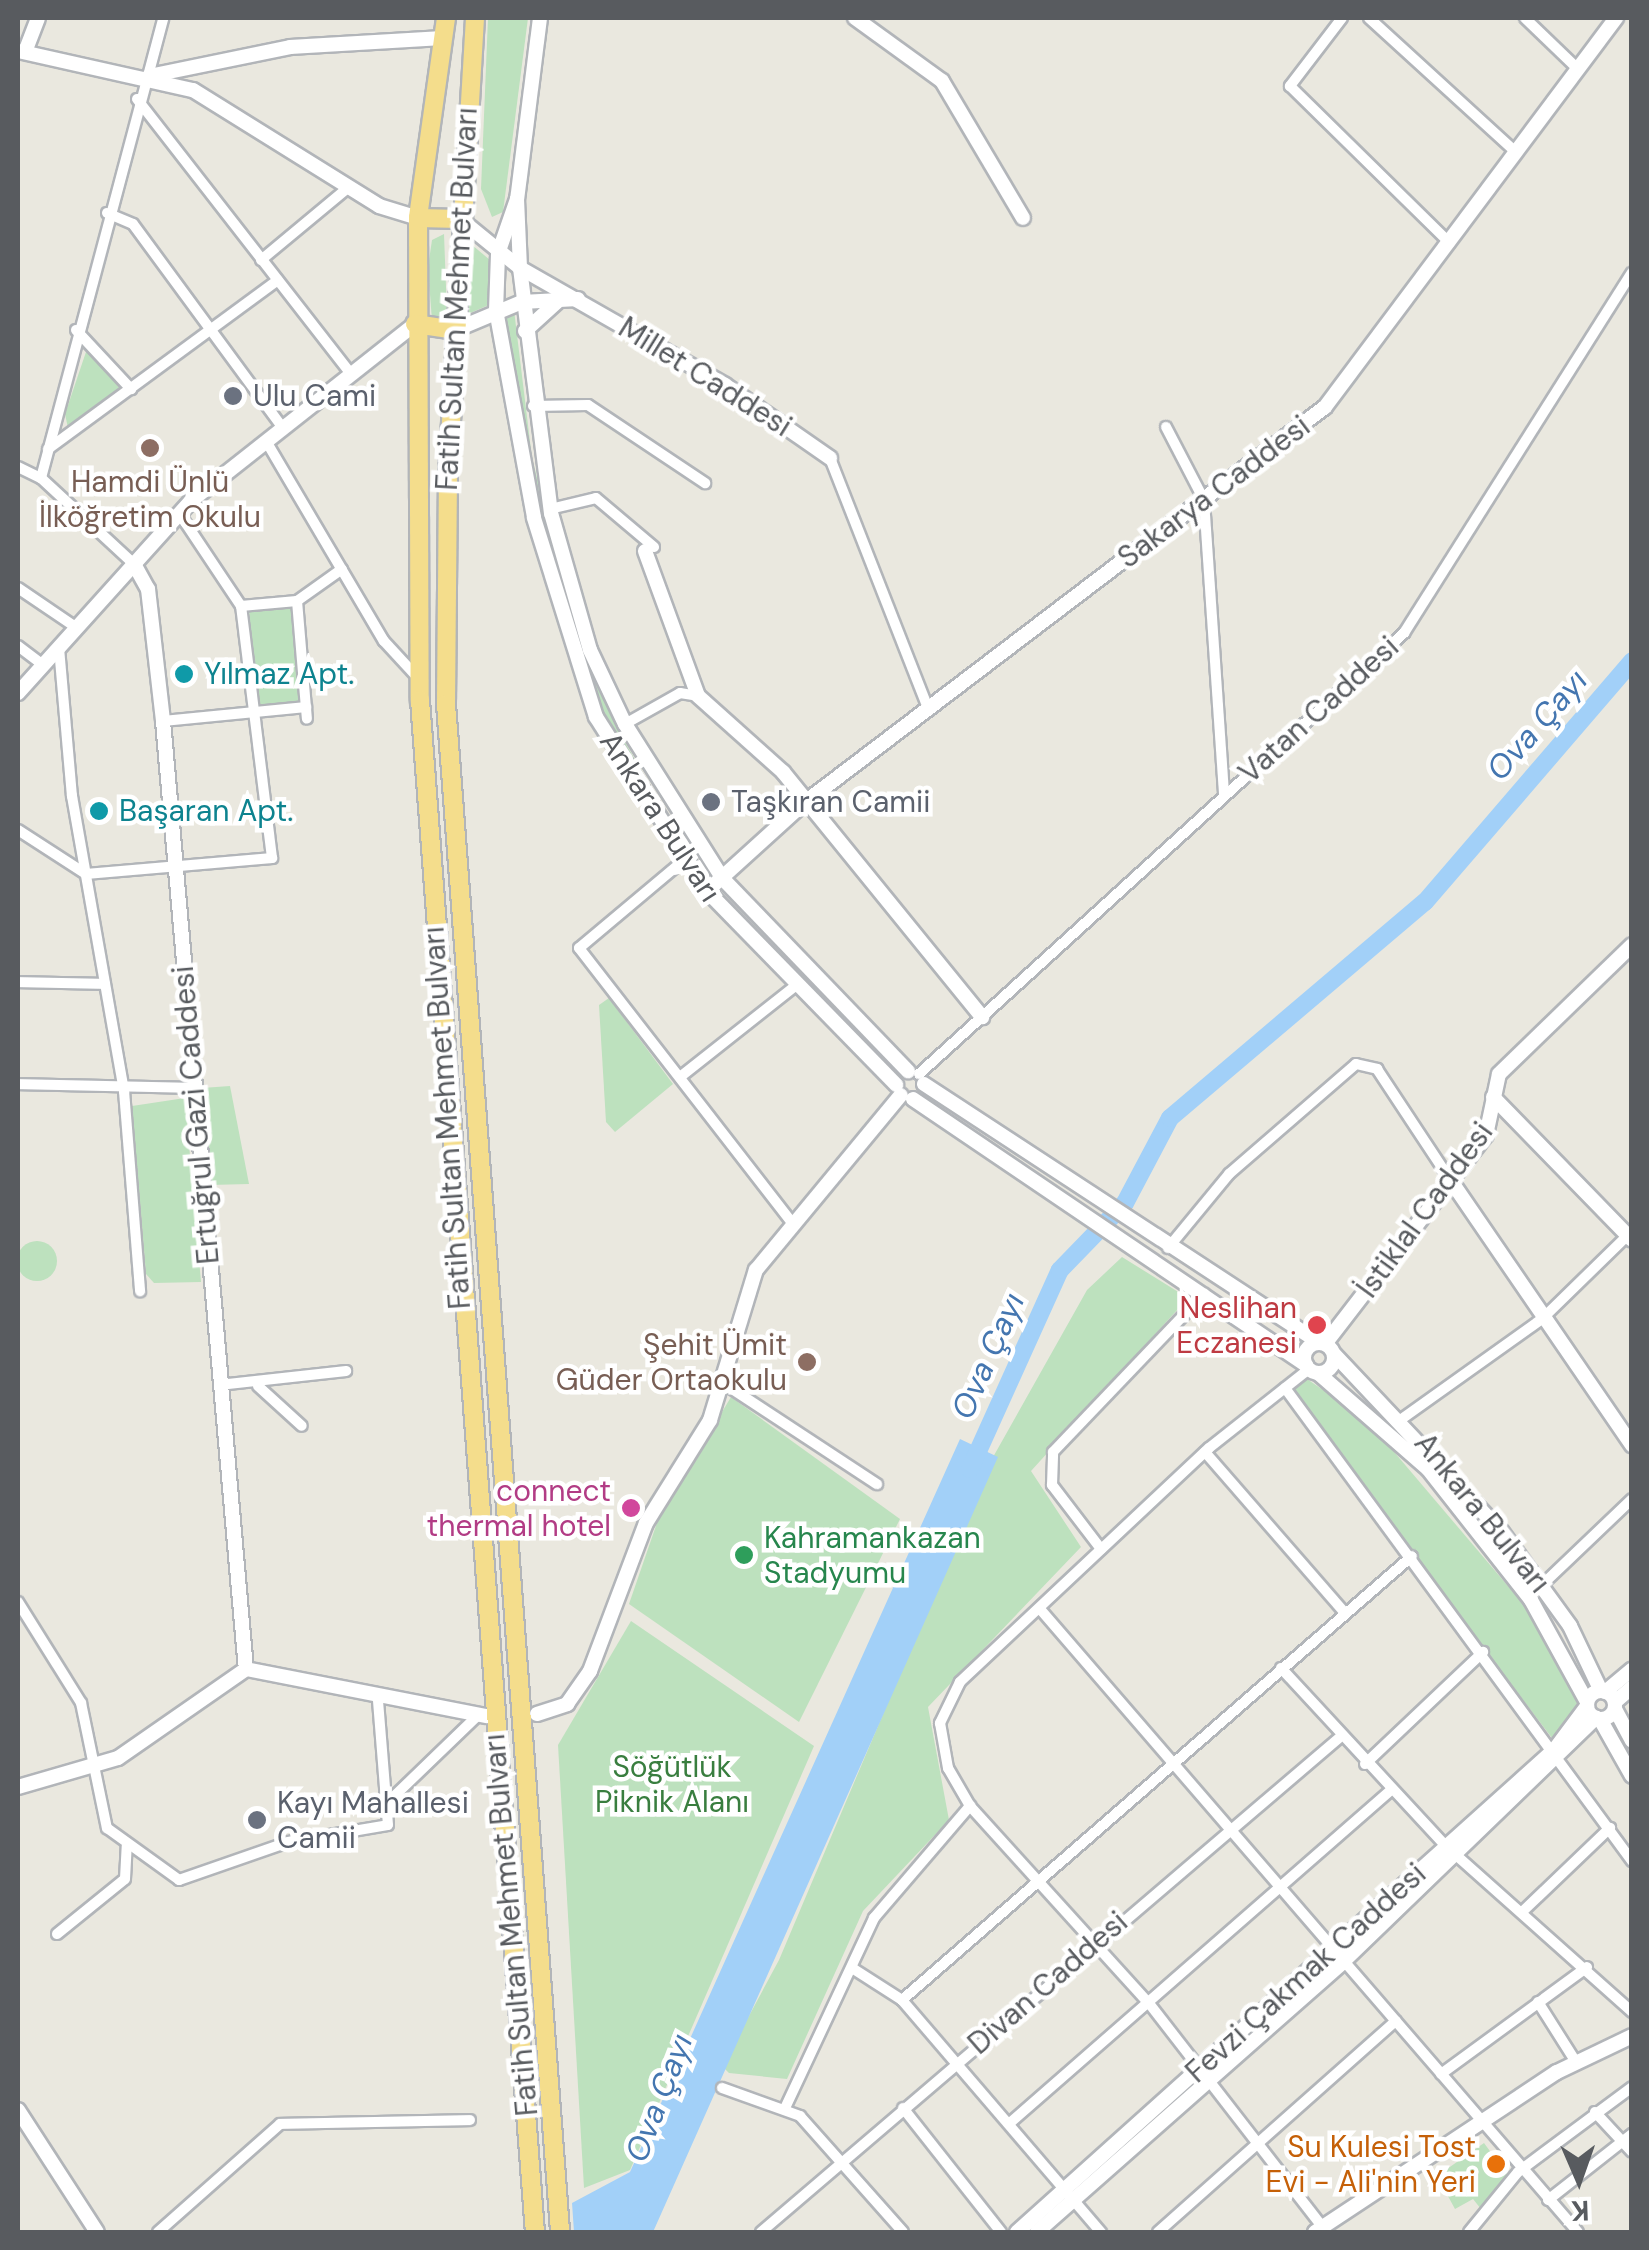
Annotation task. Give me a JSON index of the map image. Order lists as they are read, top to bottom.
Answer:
{
  "streets": {
    "highway": ["Fatih Sultan Mehmet Bulvarı"],
    "street": [
      "Millet Caddesi",
      "Sakarya Caddesi",
      "Vatan Caddesi",
      "Ankara Bulvarı",
      "Ertuğrul Gazi Caddesi",
      "İstiklal Caddesi",
      "Fevzi Çakmak Caddesi",
      "Divan Caddesi"
    ]
  },
  "crossings": [
    ["Millet Caddesi", "Ankara Bulvarı"],
    ["Sakarya Caddesi", "Ankara Bulvarı"],
    ["Vatan Caddesi", "Ankara Bulvarı"],
    ["Ankara Bulvarı", "İstiklal Caddesi"],
    ["Ankara Bulvarı", "Fevzi Çakmak Caddesi"]
  ],
  "water": ["Ova Çayı"],
  "parks": ["Söğütlük Piknik Alanı"],
  "places": [
    "Ulu Cami",
    "Hamdi Ünlü İlköğretim Okulu",
    "Yılmaz Apt.",
    "Taşkıran Camii",
    "Başaran Apt.",
    "Neslihan Eczanesi",
    "Şehit Ümit Güder Ortaokulu",
    "connect thermal hotel",
    "Kahramankazan Stadyumu",
    "Kayı Mahallesi Camii",
    "Su Kulesi Tost Evi - Ali'nin Yeri"
  ],
  "north": "bottom"
}
